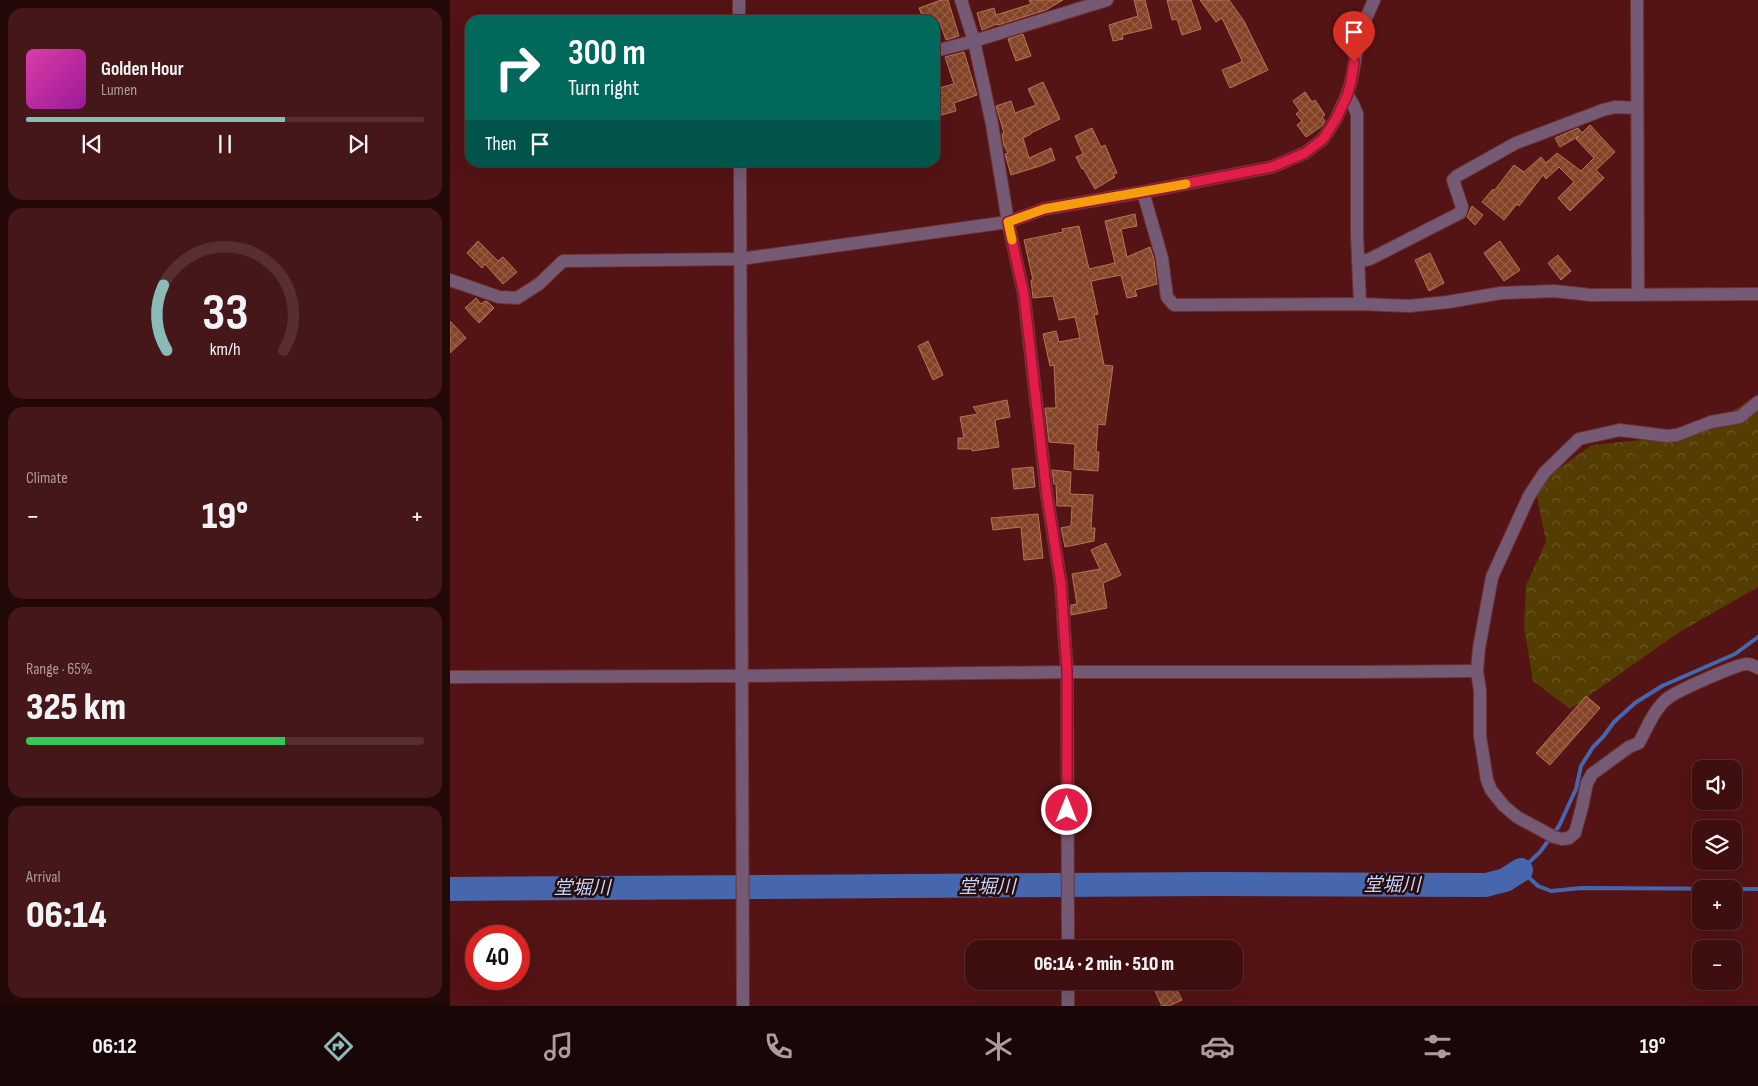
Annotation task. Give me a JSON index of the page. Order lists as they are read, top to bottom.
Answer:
{
  "water": ["堂堀川"],
  "page": {
    "turn": ["300 m", "Turn right"],
    "song": ["Golden Hour", "Lumen"],
    "then": "Then",
    "tile": [
      "Climate",
      ["Range · 65%", "325 km"],
      ["Arrival", "06:14"]
    ],
    "heat": ["−", "19°", "+"],
    "map_buttons": ["+", "−"],
    "limit": "40",
    "trip": "06:14 · 2 min · 510 m",
    "tabs": ["06:12", "19°"],
    "gauge": ["33", "km/h"]
  }
}
